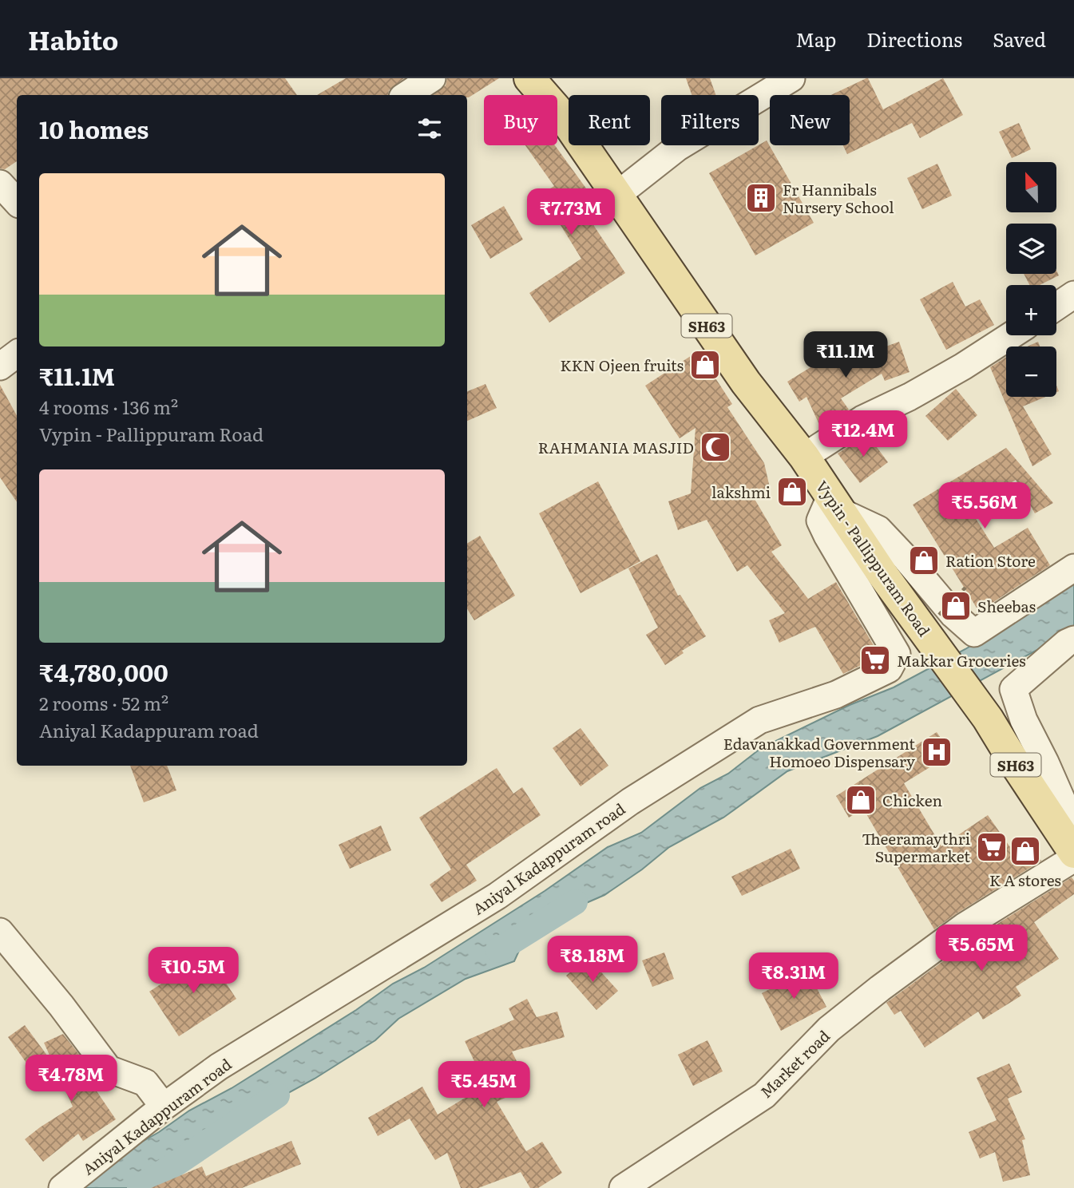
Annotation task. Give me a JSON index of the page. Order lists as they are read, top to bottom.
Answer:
{
  "streets": {
    "main road": ["SH63", "Vypin - Pallippuram Road"],
    "street": ["Aniyal Kadappuram road", "Market road"]
  },
  "crossings": [
    ["Vypin - Pallippuram Road", "Aniyal Kadappuram road"],
    ["Vypin - Pallippuram Road", "Market road"]
  ],
  "places": {
    "building": ["Fr Hannibals Nursery School"],
    "shop": [
      "KKN Ojeen fruits",
      "lakshmi",
      "Ration Store",
      "Sheebas",
      "Chicken",
      "K A stores"
    ],
    "mosque": ["RAHMANIA MASJID"],
    "supermarket": ["Makkar Groceries", "Theeramaythri Supermarket"],
    "hospital": ["Edavanakkad Government Homoeo Dispensary"]
  },
  "north": "top",
  "page": {
    "header": "Habito",
    "nav": ["Map", "Directions", "Saved"],
    "chip": [
      "Buy",
      "Rent",
      "Filters",
      "New"
    ],
    "heading": "10 homes",
    "map_buttons": ["+", "−"],
    "list": [
      {
        "name": "₹11.1M",
        "note": "4 rooms · 136 m² · Vypin - Pallippuram Road"
      },
      {
        "name": "₹4,780,000",
        "note": "2 rooms · 52 m² · Aniyal Kadappuram road"
      }
    ],
    "price": [
      "₹7.73M",
      "₹11.1M",
      "₹12.4M",
      "₹5.56M",
      "₹5.65M",
      "₹8.18M",
      "₹10.5M",
      "₹8.31M",
      "₹4.78M",
      "₹5.45M"
    ]
  }
}
